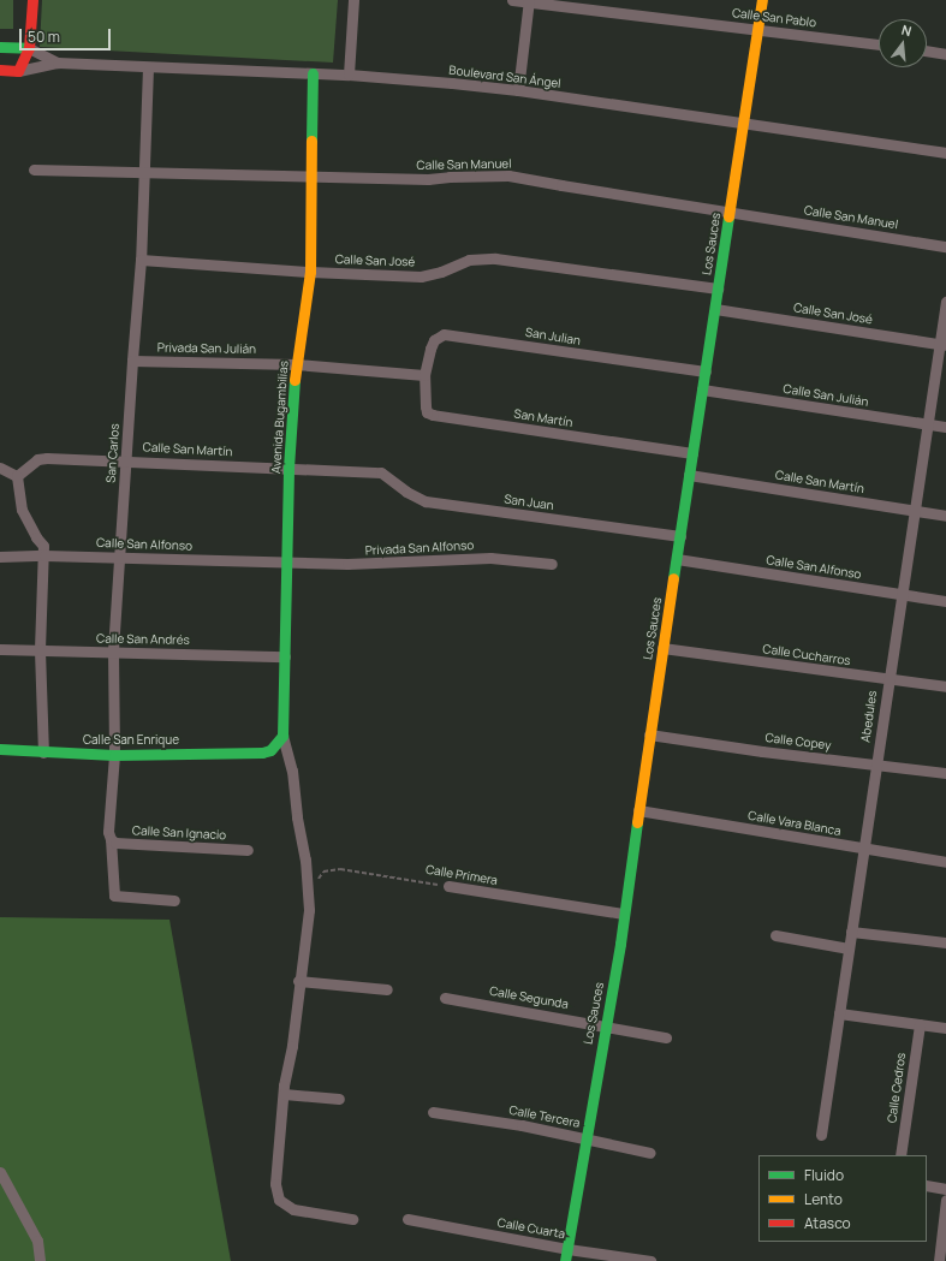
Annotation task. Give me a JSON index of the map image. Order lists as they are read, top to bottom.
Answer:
{
  "streets": {
    "street": [
      "Calle San Pablo",
      "Boulevard San Ángel",
      "Calle San Manuel",
      "Los Sauces",
      "Calle San José",
      "San Julian",
      "Privada San Julián",
      "Calle San Julián",
      "Avenida Bugambilias",
      "San Martín",
      "Calle San Martín",
      "San Carlos",
      "San Juan",
      "Calle San Alfonso",
      "Privada San Alfonso",
      "Calle San Andrés",
      "Calle Cucharros",
      "Abedules",
      "Calle San Enrique",
      "Calle Copey",
      "Calle Vara Blanca",
      "Calle San Ignacio",
      "Calle Primera",
      "Calle Segunda",
      "Calle Cedros",
      "Calle Tercera",
      "Calle Cuarta"
    ]
  },
  "crossings": [
    ["Calle San Pablo", "Los Sauces"],
    ["Boulevard San Ángel", "Los Sauces"],
    ["Boulevard San Ángel", "Avenida Bugambilias"],
    ["Boulevard San Ángel", "San Carlos"],
    ["Calle San Manuel", "Los Sauces"],
    ["Calle San Manuel", "Avenida Bugambilias"],
    ["Calle San Manuel", "San Carlos"],
    ["Los Sauces", "Calle San José"],
    ["Los Sauces", "San Julian"],
    ["Los Sauces", "Calle San Julián"],
    ["Los Sauces", "San Martín"],
    ["Los Sauces", "Calle San Martín"],
    ["Los Sauces", "San Juan"],
    ["Los Sauces", "Calle San Alfonso"],
    ["Los Sauces", "Calle Cucharros"],
    ["Los Sauces", "Calle Copey"],
    ["Los Sauces", "Calle Vara Blanca"],
    ["Los Sauces", "Calle Primera"],
    ["Los Sauces", "Calle Segunda"],
    ["Los Sauces", "Calle Tercera"],
    ["Los Sauces", "Calle Cuarta"],
    ["Calle San José", "Avenida Bugambilias"],
    ["Calle San José", "San Carlos"],
    ["Calle San José", "Abedules"],
    ["San Julian", "Privada San Julián"],
    ["San Julian", "San Martín"],
    ["Privada San Julián", "Avenida Bugambilias"],
    ["Privada San Julián", "San Martín"],
    ["Privada San Julián", "San Carlos"],
    ["Calle San Julián", "Abedules"],
    ["Avenida Bugambilias", "Calle San Martín"],
    ["Avenida Bugambilias", "Calle San Alfonso"],
    ["Avenida Bugambilias", "Privada San Alfonso"],
    ["Avenida Bugambilias", "Calle San Andrés"],
    ["Avenida Bugambilias", "Calle San Enrique"],
    ["Calle San Martín", "San Carlos"],
    ["Calle San Martín", "San Juan"],
    ["Calle San Martín", "Abedules"],
    ["San Carlos", "Calle San Alfonso"],
    ["San Carlos", "Calle San Andrés"],
    ["San Carlos", "Calle San Enrique"],
    ["San Carlos", "Calle San Ignacio"],
    ["Calle San Alfonso", "Privada San Alfonso"],
    ["Calle San Alfonso", "Abedules"],
    ["Calle Cucharros", "Abedules"],
    ["Abedules", "Calle Copey"],
    ["Abedules", "Calle Vara Blanca"]
  ],
  "legend": ["Fluido", "Lento", "Atasco"],
  "scale_bar": "50 m",
  "north": "top"
}
